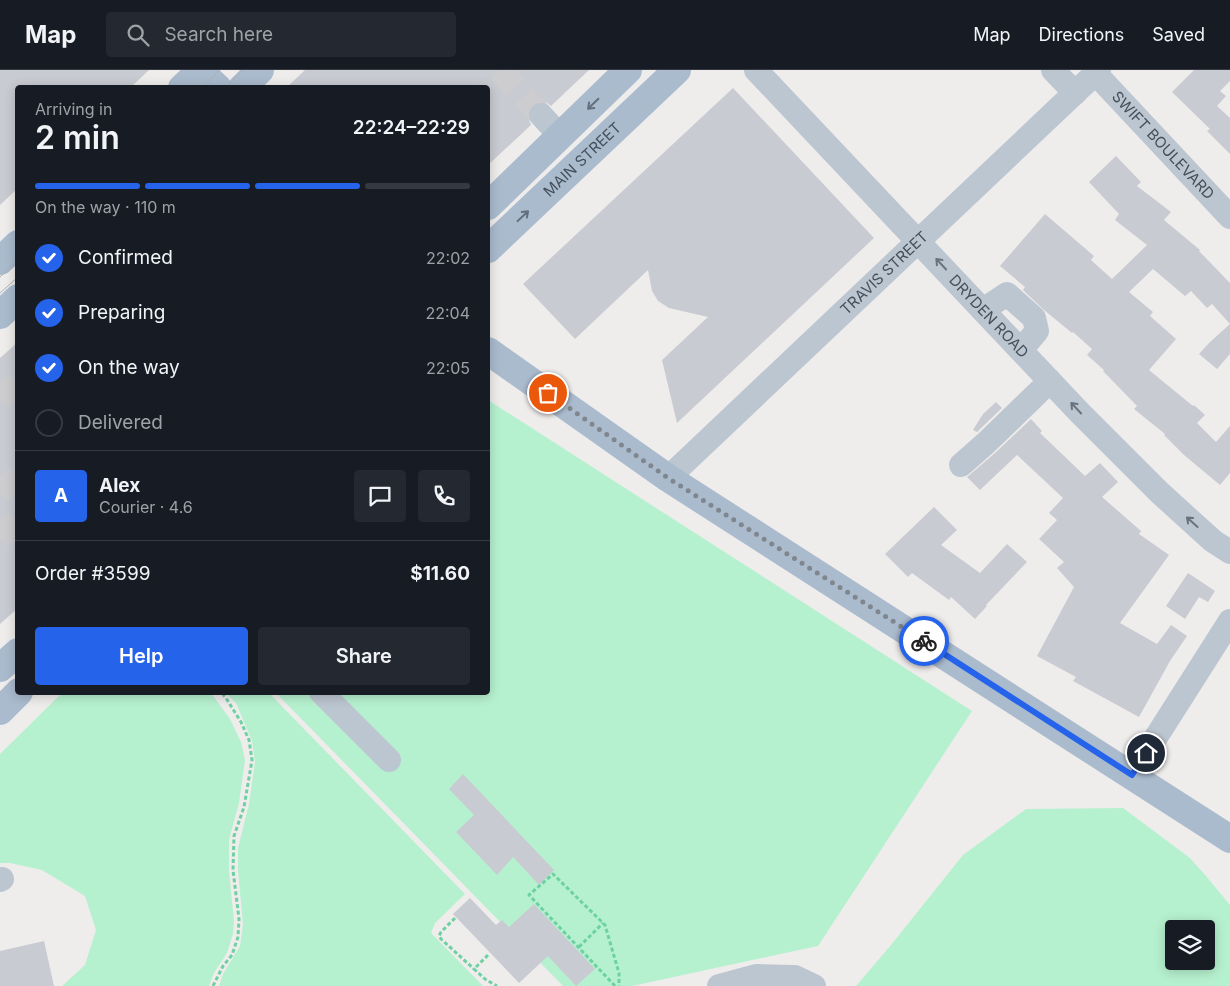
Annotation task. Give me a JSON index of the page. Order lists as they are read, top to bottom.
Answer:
{
  "streets": {
    "main road": ["MAIN STREET"],
    "street": ["SWIFT BOULEVARD", "TRAVIS STREET", "DRYDEN ROAD"]
  },
  "crossings": [
    ["SWIFT BOULEVARD", "TRAVIS STREET"],
    ["TRAVIS STREET", "DRYDEN ROAD"]
  ],
  "one_way": ["DRYDEN ROAD"],
  "page": {
    "header": "Map",
    "search": "Search here",
    "nav": ["Map", "Directions", "Saved"],
    "heading": ["2 min", "Arriving in", "22:24–22:29"],
    "panel": [
      "Alex",
      "Courier · 4.6",
      "Order #3599",
      "$11.60"
    ],
    "bar": "On the way · 110 m",
    "list": [
      ["Confirmed", "22:02"],
      ["Preparing", "22:04"],
      ["On the way", "22:05"],
      "Delivered"
    ],
    "round": "A",
    "buttons": ["Help", "Share"]
  }
}
